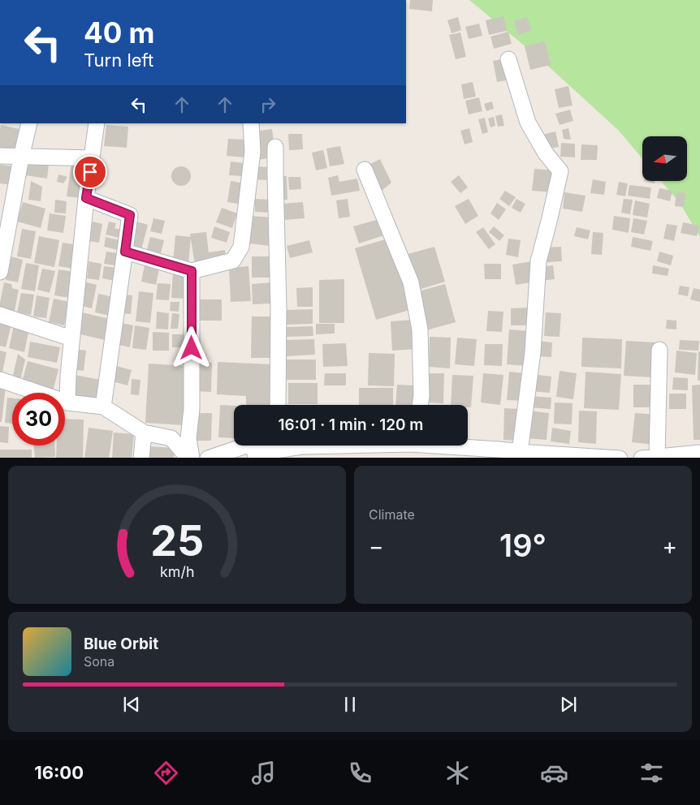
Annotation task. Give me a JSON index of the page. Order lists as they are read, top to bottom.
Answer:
{
  "north": "left",
  "page": {
    "turn": ["40 m", "Turn left"],
    "limit": "30",
    "trip": "16:01 · 1 min · 120 m",
    "tile": "Climate",
    "heat": ["−", "19°", "+"],
    "song": ["Blue Orbit", "Sona"],
    "tabs": "16:00",
    "gauge": ["25", "km/h"]
  }
}
